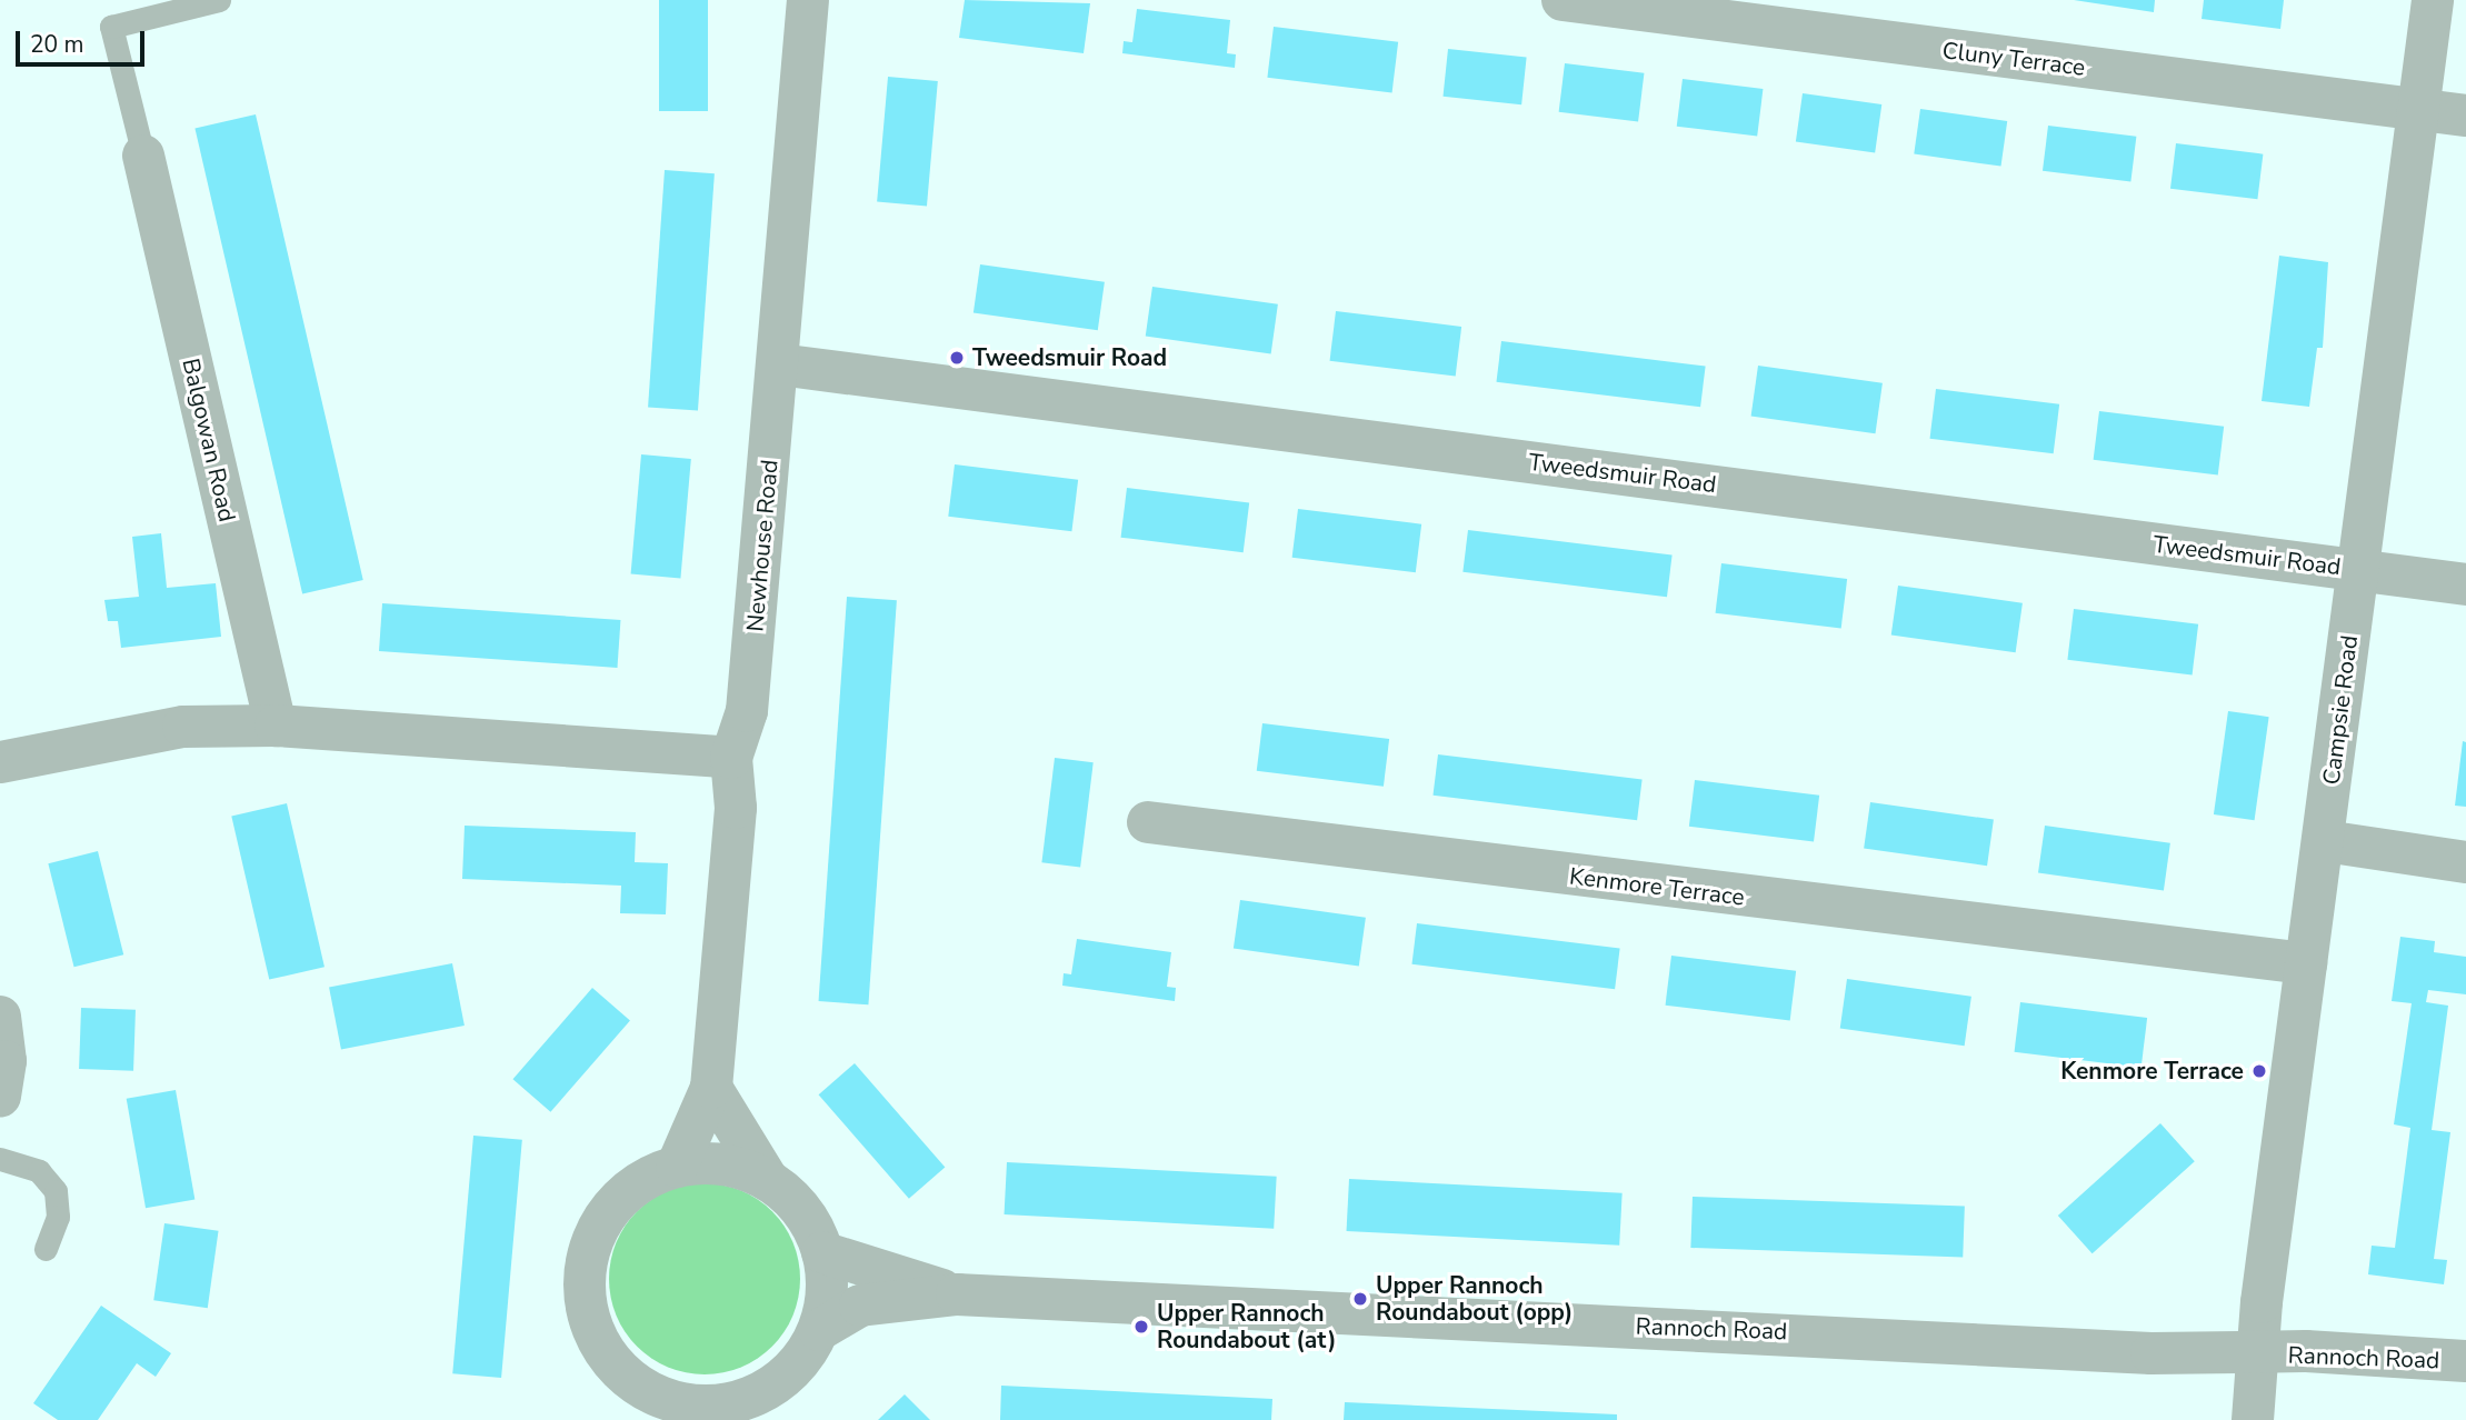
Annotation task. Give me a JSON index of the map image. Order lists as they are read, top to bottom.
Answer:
{
  "streets": {
    "street": [
      "Cluny Terrace",
      "Balgowan Road",
      "Tweedsmuir Road",
      "Newhouse Road",
      "Campsie Road",
      "Kenmore Terrace",
      "Rannoch Road"
    ]
  },
  "crossings": [
    ["Cluny Terrace", "Campsie Road"],
    ["Tweedsmuir Road", "Newhouse Road"],
    ["Tweedsmuir Road", "Campsie Road"],
    ["Newhouse Road", "Rannoch Road"],
    ["Campsie Road", "Kenmore Terrace"],
    ["Campsie Road", "Rannoch Road"]
  ],
  "places": [
    "Tweedsmuir Road",
    "Kenmore Terrace",
    "Upper Rannoch Roundabout (opp)",
    "Upper Rannoch Roundabout (at)"
  ],
  "scale_bar": "20 m"
}
